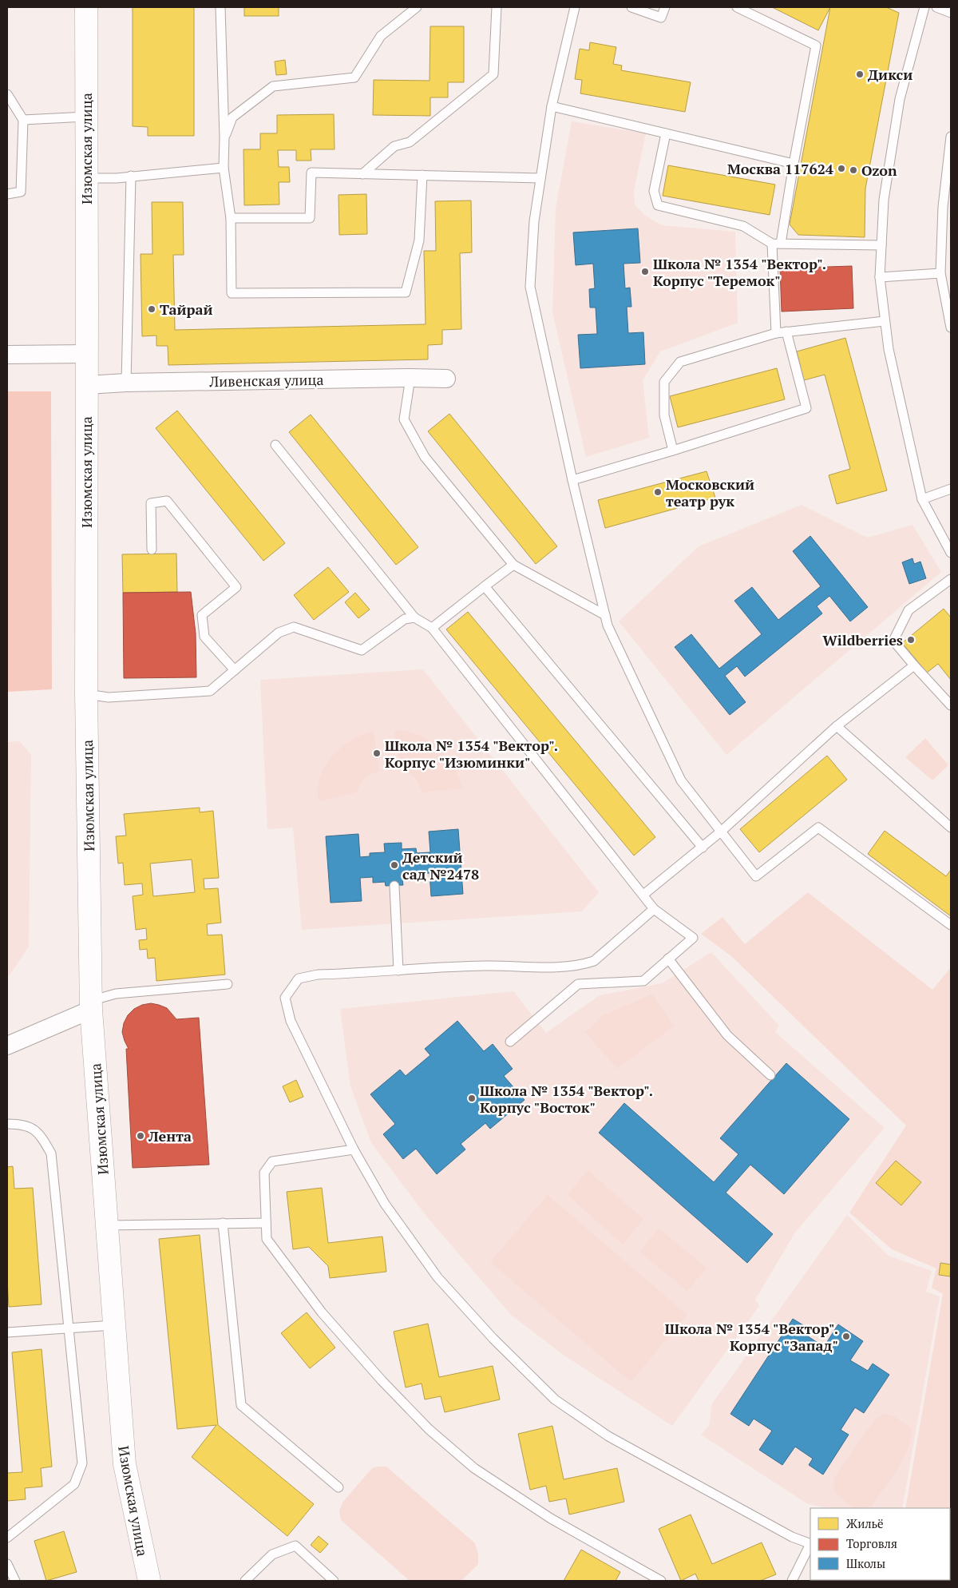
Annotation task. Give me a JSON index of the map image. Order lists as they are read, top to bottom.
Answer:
{
  "streets": {
    "street": ["Изюмская улица", "Ливенская улица"]
  },
  "crossings": [
    ["Изюмская улица", "Ливенская улица"]
  ],
  "places": [
    "Дикси",
    "Москва 117624",
    "Ozon",
    "Школа № 1354 \"Вектор\". Корпус \"Теремок\"",
    "Тайрай",
    "Московский театр рук",
    "Wildberries",
    "Школа № 1354 \"Вектор\". Корпус \"Изюминки\"",
    "Детский сад №2478",
    "Школа № 1354 \"Вектор\". Корпус \"Восток\"",
    "Лента",
    "Школа № 1354 \"Вектор\". Корпус \"Запад\""
  ],
  "legend": ["Жильё", "Торговля", "Школы"]
}
